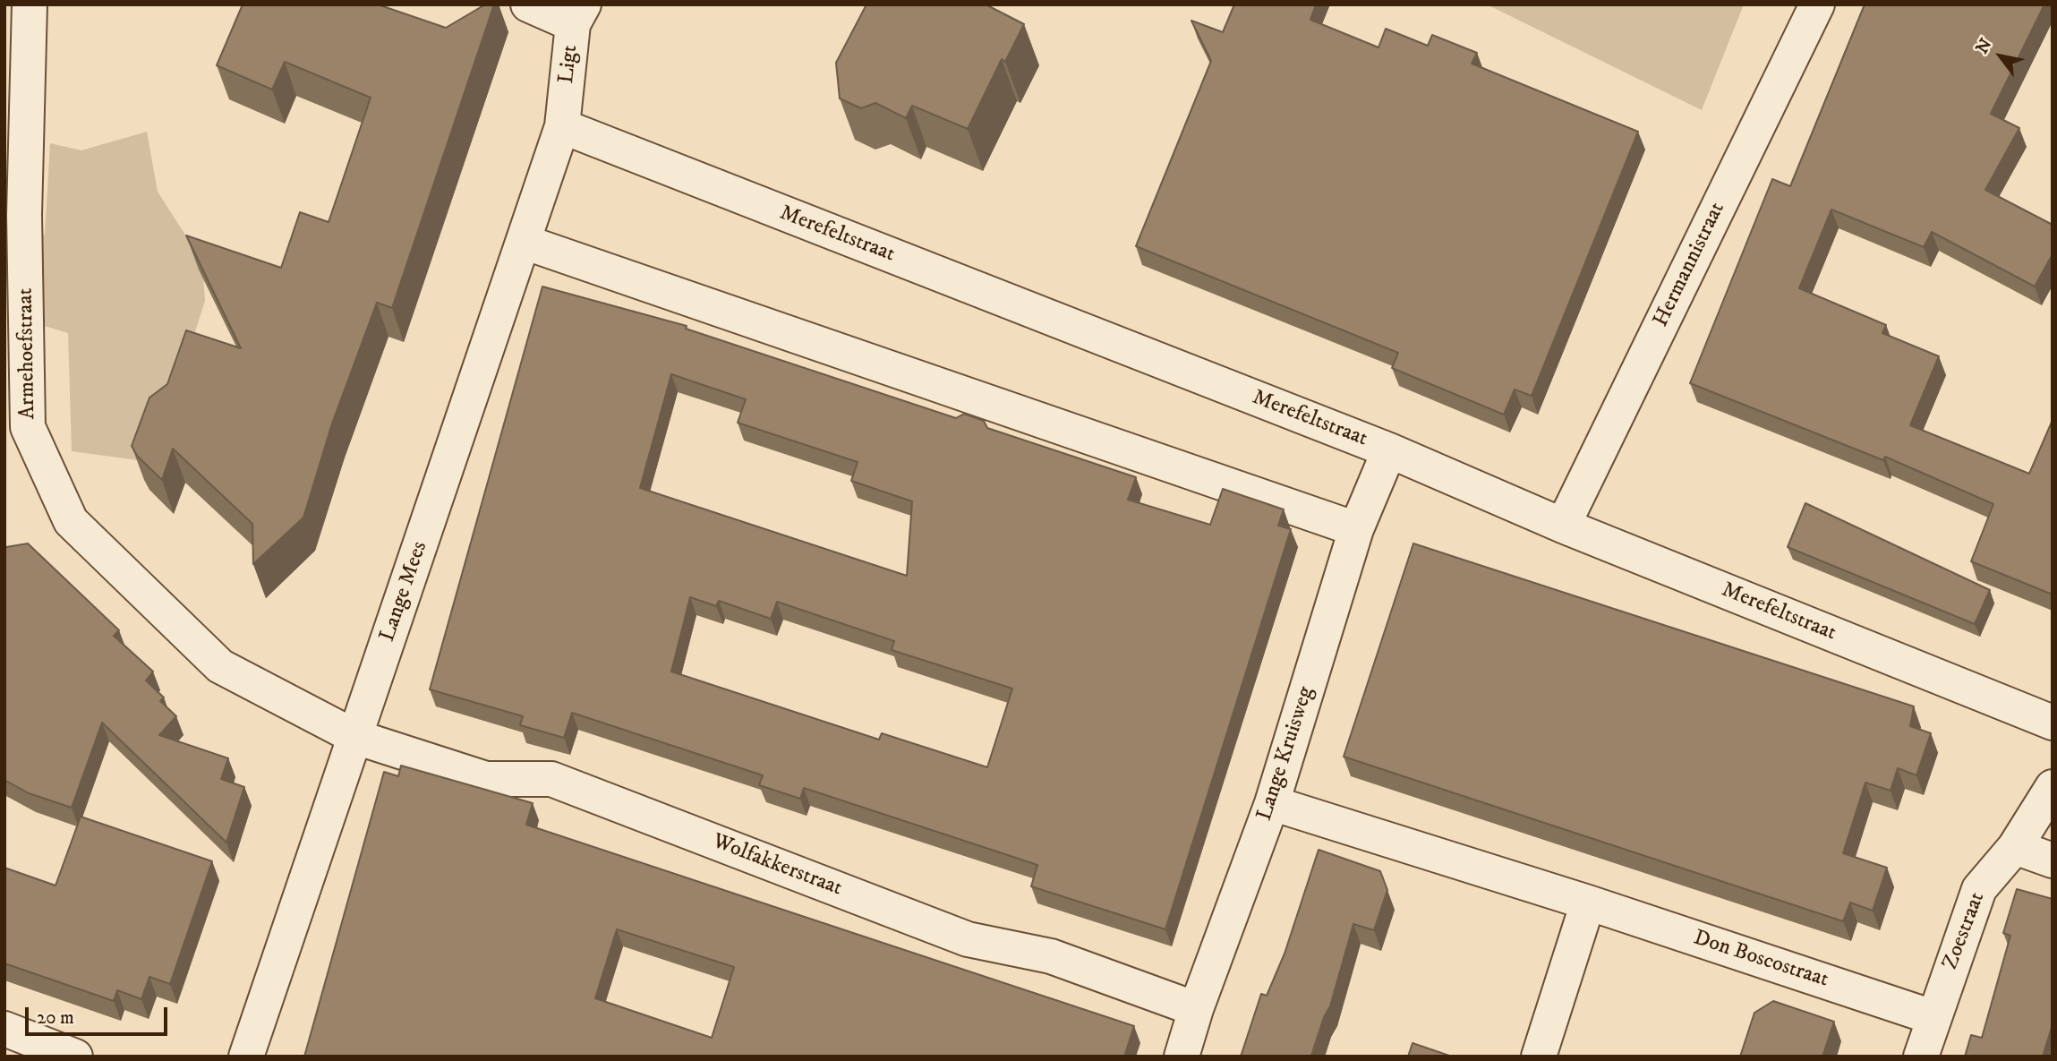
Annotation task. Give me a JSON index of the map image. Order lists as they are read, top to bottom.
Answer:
{
  "streets": {
    "street": [
      "Ligt",
      "Merefeltstraat",
      "Hermannistraat",
      "Armehoefstraat",
      "Lange Mees",
      "Lange Kruisweg",
      "Wolfakkerstraat",
      "Zoestraat",
      "Don Boscostraat"
    ]
  },
  "crossings": [
    ["Ligt", "Merefeltstraat"],
    ["Ligt", "Lange Mees"],
    ["Merefeltstraat", "Hermannistraat"],
    ["Merefeltstraat", "Lange Mees"],
    ["Merefeltstraat", "Lange Kruisweg"],
    ["Armehoefstraat", "Lange Mees"],
    ["Armehoefstraat", "Wolfakkerstraat"],
    ["Lange Mees", "Wolfakkerstraat"],
    ["Lange Kruisweg", "Wolfakkerstraat"],
    ["Lange Kruisweg", "Don Boscostraat"],
    ["Zoestraat", "Don Boscostraat"]
  ],
  "scale_bar": "20 m",
  "north": "top left"
}
